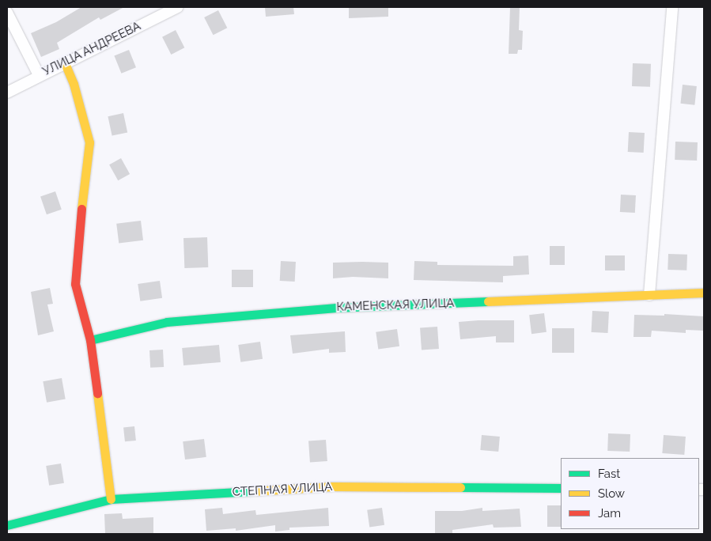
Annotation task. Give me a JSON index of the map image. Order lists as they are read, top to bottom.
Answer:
{
  "streets": {
    "street": ["УЛИЦА АНДРЕЕВА", "КАМЕНСКАЯ УЛИЦА", "СТЕПНАЯ УЛИЦА"]
  },
  "legend": ["Fast", "Slow", "Jam"]
}
